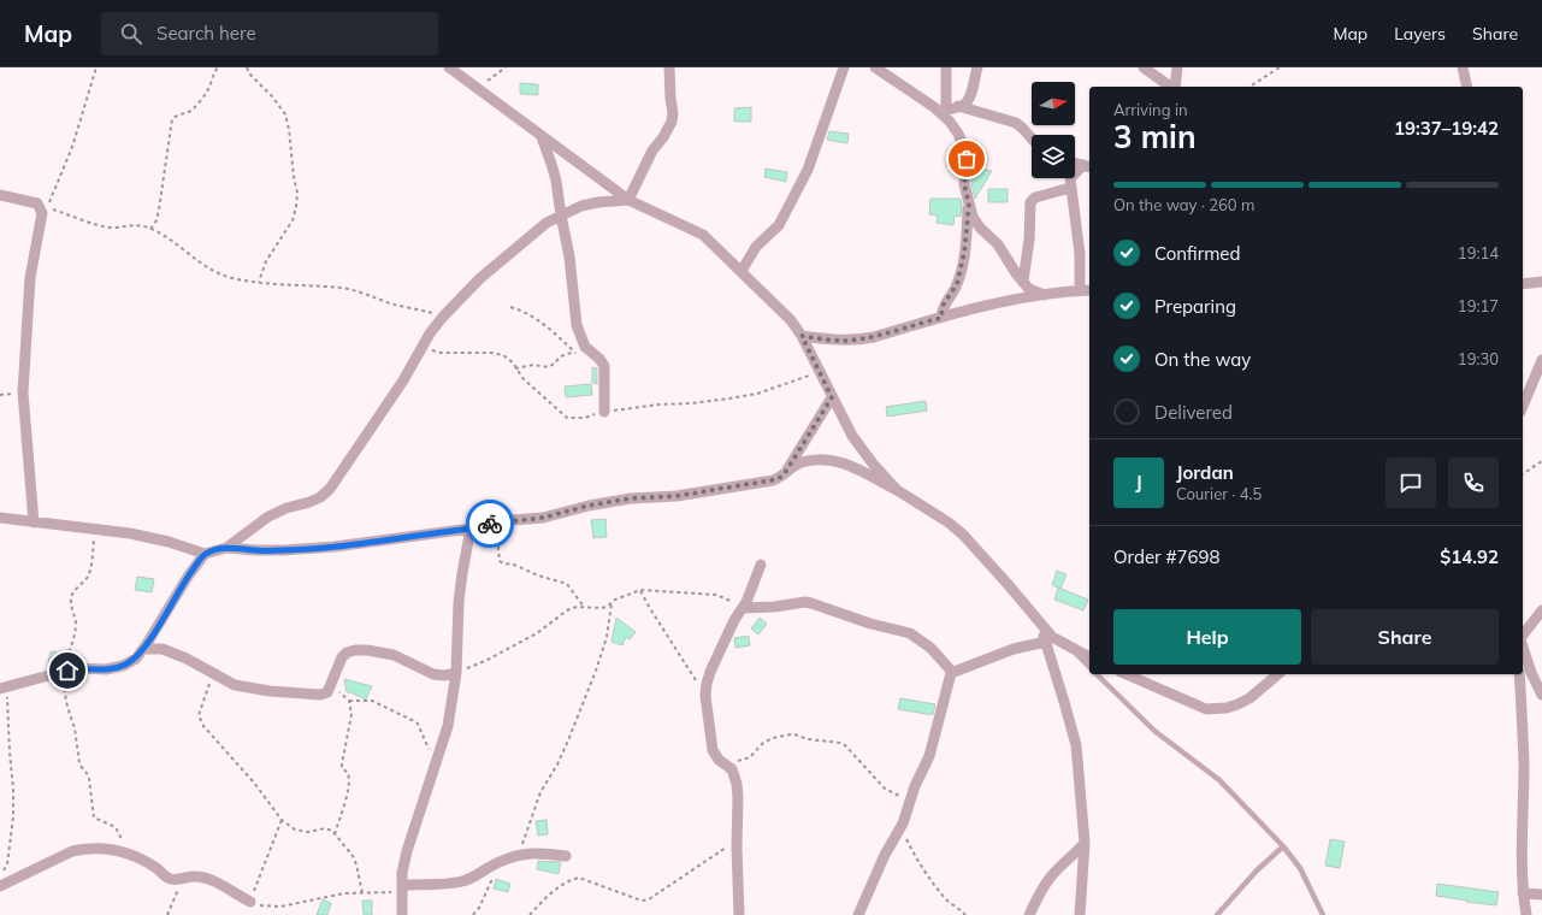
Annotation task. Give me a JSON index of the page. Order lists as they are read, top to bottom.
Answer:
{
  "north": "right",
  "page": {
    "header": "Map",
    "search": "Search here",
    "nav": ["Map", "Layers", "Share"],
    "heading": ["3 min", "Arriving in", "19:37–19:42"],
    "panel": [
      "Jordan",
      "Courier · 4.5",
      "Order #7698",
      "$14.92"
    ],
    "bar": "On the way · 260 m",
    "list": [
      ["Confirmed", "19:14"],
      ["Preparing", "19:17"],
      ["On the way", "19:30"],
      "Delivered"
    ],
    "round": "J",
    "buttons": ["Help", "Share"]
  }
}
